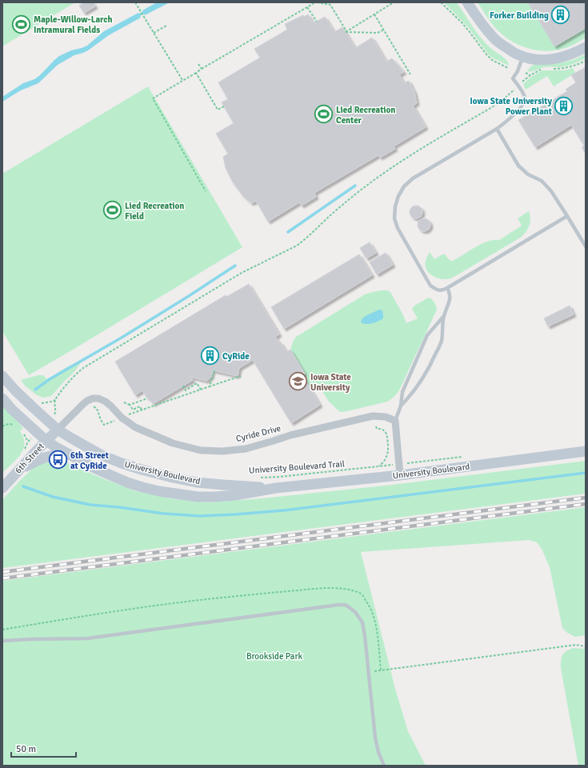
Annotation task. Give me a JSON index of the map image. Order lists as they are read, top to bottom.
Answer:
{
  "streets": {
    "main road": ["6th Street", "University Boulevard"],
    "street": ["Cyride Drive"],
    "path": ["University Boulevard Trail"]
  },
  "crossings": [
    ["Cyride Drive", "6th Street"],
    ["Cyride Drive", "University Boulevard"],
    ["6th Street", "University Boulevard"]
  ],
  "parks": ["Brookside Park"],
  "places": {
    "building": ["Forker Building", "Iowa State University Power Plant", "CyRide"],
    "sports": ["Maple-Willow-Larch Intramural Fields", "Lied Recreation Center", "Lied Recreation Field"],
    "school or university": ["Iowa State University"],
    "bus stop": ["6th Street at CyRide"]
  },
  "scale_bar": "50 m"
}
